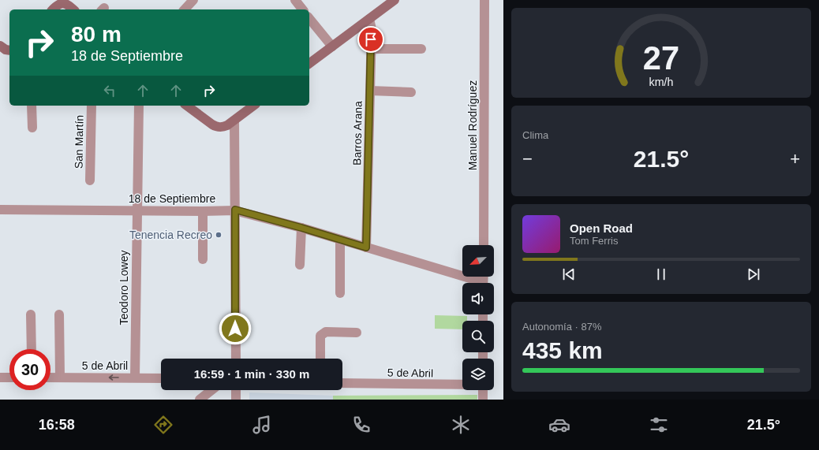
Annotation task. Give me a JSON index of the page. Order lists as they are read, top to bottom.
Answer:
{
  "streets": {
    "street": [
      "Manuel Rodríguez",
      "Barros Arana",
      "San Martín",
      "18 de Septiembre",
      "Teodoro Lowey",
      "5 de Abril"
    ]
  },
  "crossings": [
    ["Barros Arana", "18 de Septiembre"],
    ["18 de Septiembre", "Teodoro Lowey"],
    ["Teodoro Lowey", "5 de Abril"]
  ],
  "places": ["Tenencia Recreo"],
  "north": "bottom left",
  "page": {
    "turn": ["80 m", "18 de Septiembre"],
    "tile": [
      "Clima",
      ["Autonomía · 87%", "435 km"]
    ],
    "heat": ["−", "21.5°", "+"],
    "song": ["Open Road", "Tom Ferris"],
    "limit": "30",
    "trip": "16:59 · 1 min · 330 m",
    "tabs": ["16:58", "21.5°"],
    "gauge": ["27", "km/h"]
  }
}
